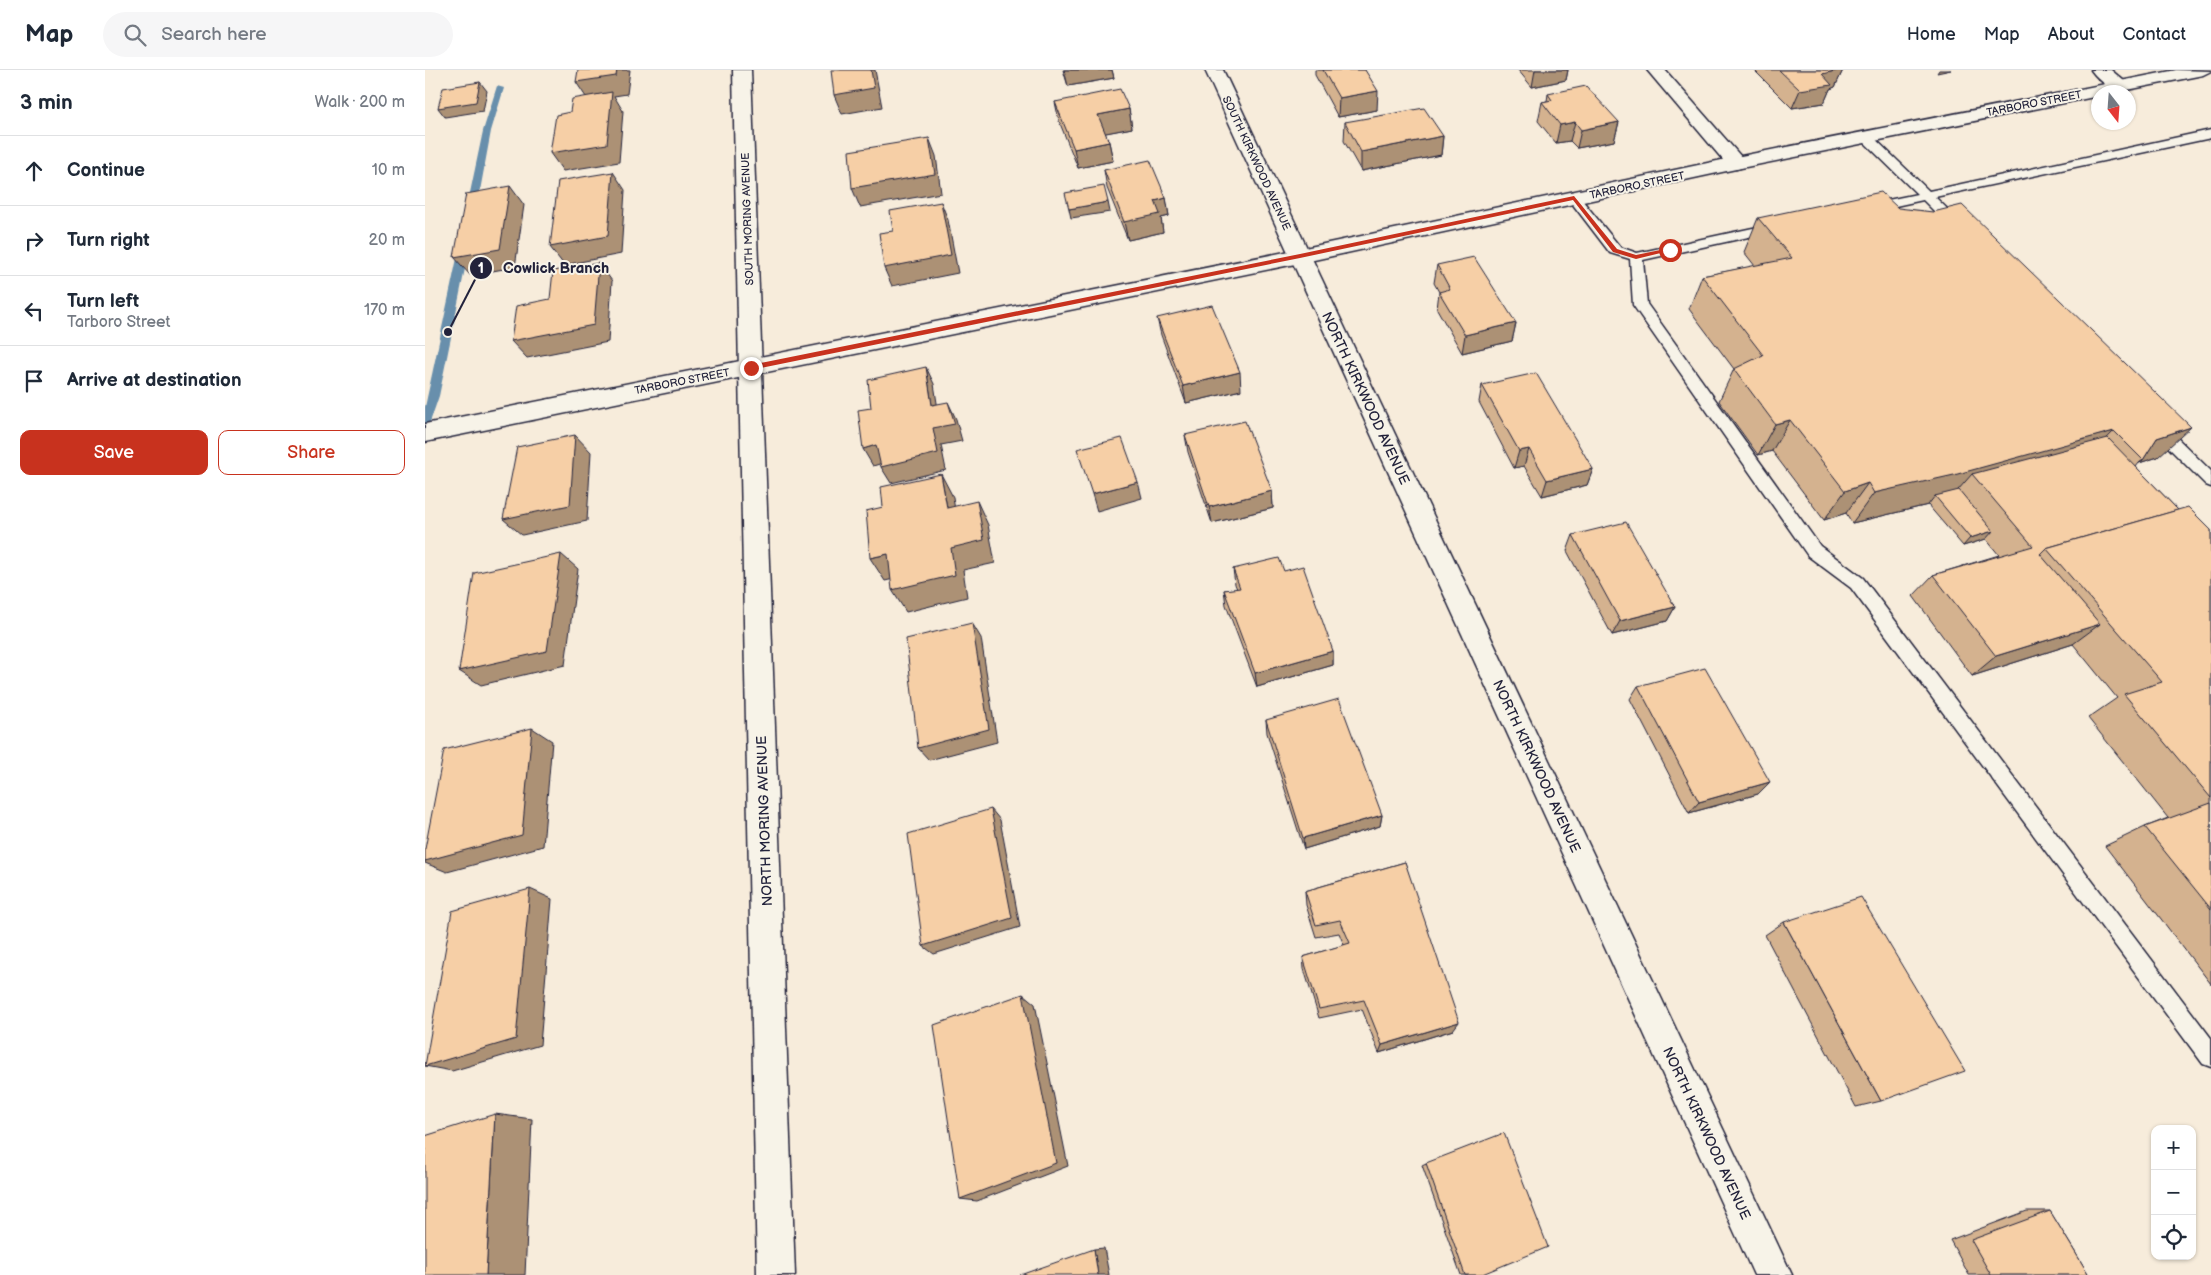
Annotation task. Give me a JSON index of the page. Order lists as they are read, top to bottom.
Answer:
{
  "streets": {
    "street": [
      "TARBORO STREET",
      "SOUTH KIRKWOOD AVENUE",
      "SOUTH MORING AVENUE",
      "NORTH KIRKWOOD AVENUE",
      "NORTH MORING AVENUE"
    ]
  },
  "crossings": [
    ["TARBORO STREET", "SOUTH KIRKWOOD AVENUE"],
    ["TARBORO STREET", "SOUTH MORING AVENUE"],
    ["TARBORO STREET", "NORTH KIRKWOOD AVENUE"],
    ["TARBORO STREET", "NORTH MORING AVENUE"],
    ["SOUTH KIRKWOOD AVENUE", "NORTH KIRKWOOD AVENUE"],
    ["SOUTH MORING AVENUE", "NORTH MORING AVENUE"]
  ],
  "places": ["Cowlick Branch"],
  "north": "bottom",
  "page": {
    "header": "Map",
    "search": "Search here",
    "nav": [
      "Home",
      "Map",
      "About",
      "Contact"
    ],
    "heading": ["3 min", "Walk · 200 m"],
    "list": [
      ["Continue", "10 m"],
      ["Turn right", "20 m"],
      ["Turn left", "Tarboro Street", "170 m"],
      "Arrive at destination"
    ],
    "buttons": ["Save", "Share"],
    "map_buttons": ["+", "−"]
  }
}
